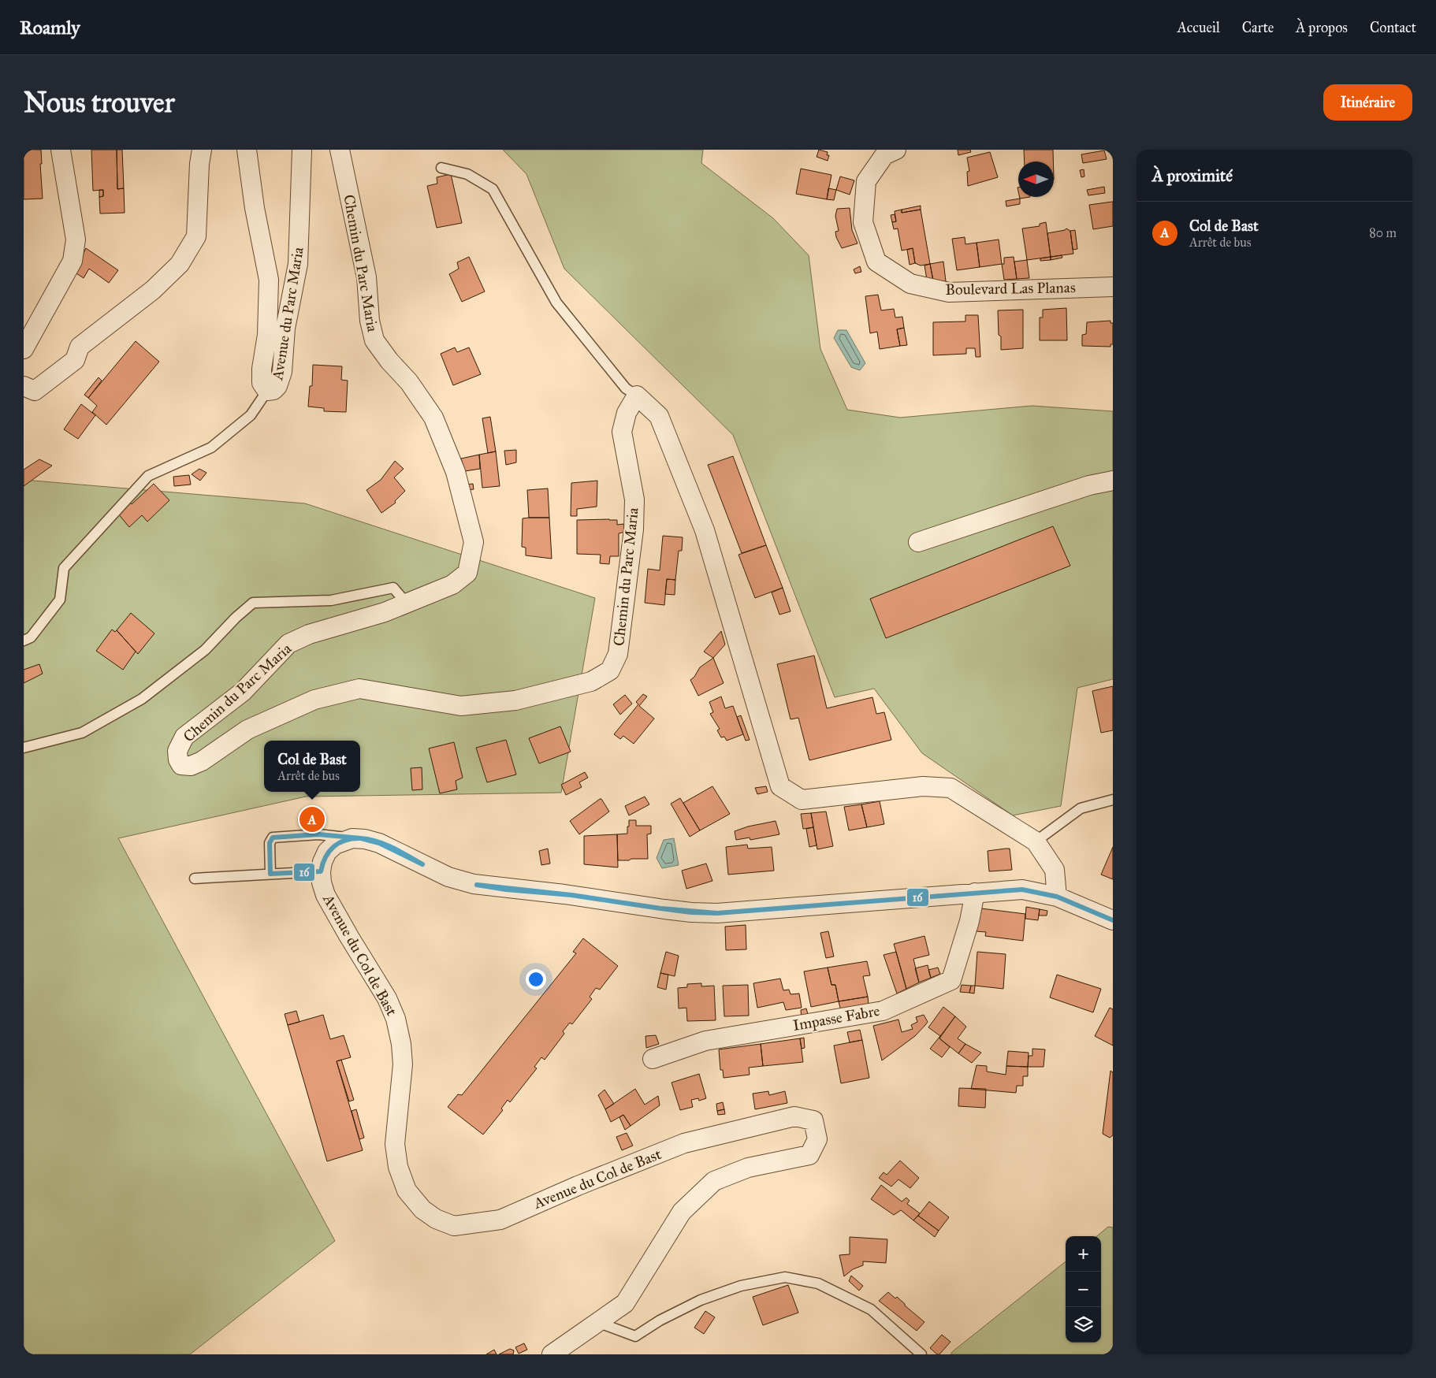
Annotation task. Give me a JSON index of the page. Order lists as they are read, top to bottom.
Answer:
{
  "streets": {
    "street": [
      "Chemin du Parc Maria",
      "Boulevard Las Planas",
      "Avenue du Parc Maria",
      "Avenue du Col de Bast",
      "Impasse Fabre"
    ]
  },
  "lines": ["transit line 16"],
  "north": "left",
  "page": {
    "header": "Roamly",
    "nav": [
      "Accueil",
      "Carte",
      "À propos",
      "Contact"
    ],
    "buttons": "Itinéraire",
    "title": "Nous trouver",
    "heading": "À proximité",
    "list": [
      {
        "mark": "A",
        "name": "Col de Bast",
        "note": "Arrêt de bus",
        "value": "80 m"
      }
    ],
    "popup": ["Col de Bast", "Arrêt de bus"],
    "pins": "A",
    "map_buttons": ["+", "−"]
  }
}
